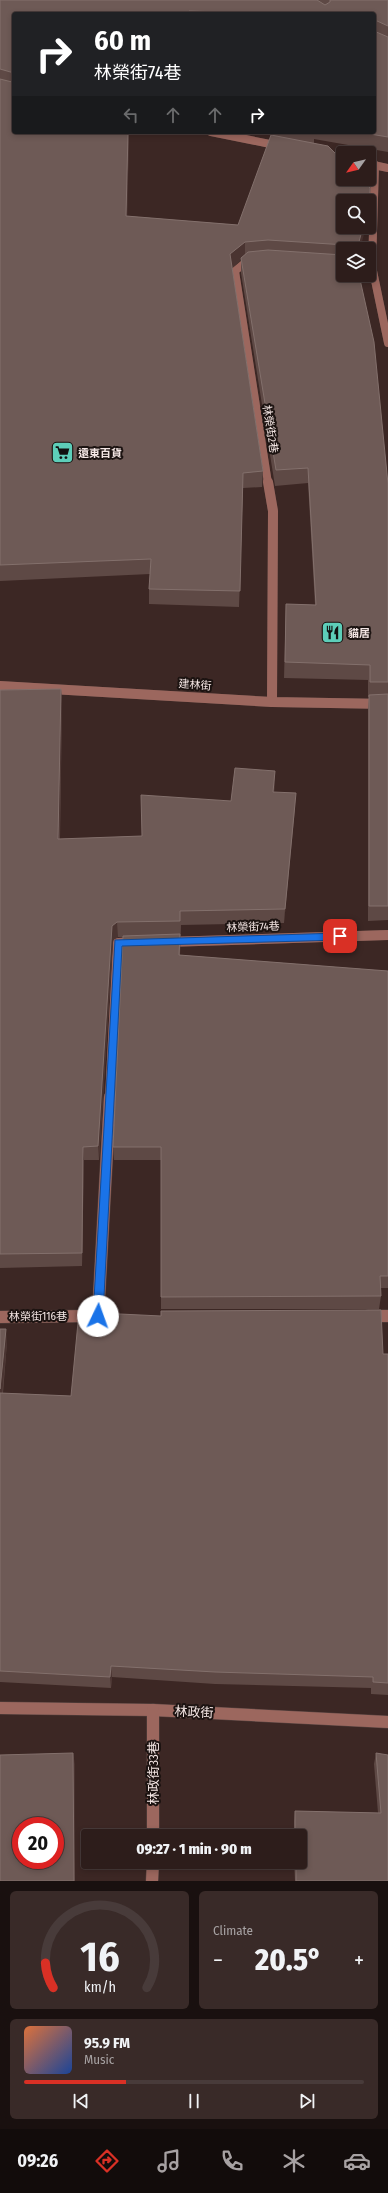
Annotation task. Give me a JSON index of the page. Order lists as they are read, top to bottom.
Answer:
{
  "streets": {
    "street": [
      "林榮街2巷",
      "建林街",
      "林榮街74巷",
      "林榮街116巷",
      "林政街",
      "林政街33巷"
    ]
  },
  "crossings": [
    ["林榮街2巷", "建林街"],
    ["林榮街74巷", "林榮街116巷"],
    ["林政街", "林政街33巷"]
  ],
  "places": {
    "supermarket": ["遠東百貨"],
    "restaurant": ["貓居"]
  },
  "north": "bottom left",
  "page": {
    "turn": ["60 m", "林榮街74巷"],
    "limit": "20",
    "trip": "09:27 · 1 min · 90 m",
    "tile": "Climate",
    "heat": ["−", "20.5°", "+"],
    "song": ["95.9 FM", "Music"],
    "tabs": "09:26",
    "gauge": ["16", "km/h"]
  }
}
